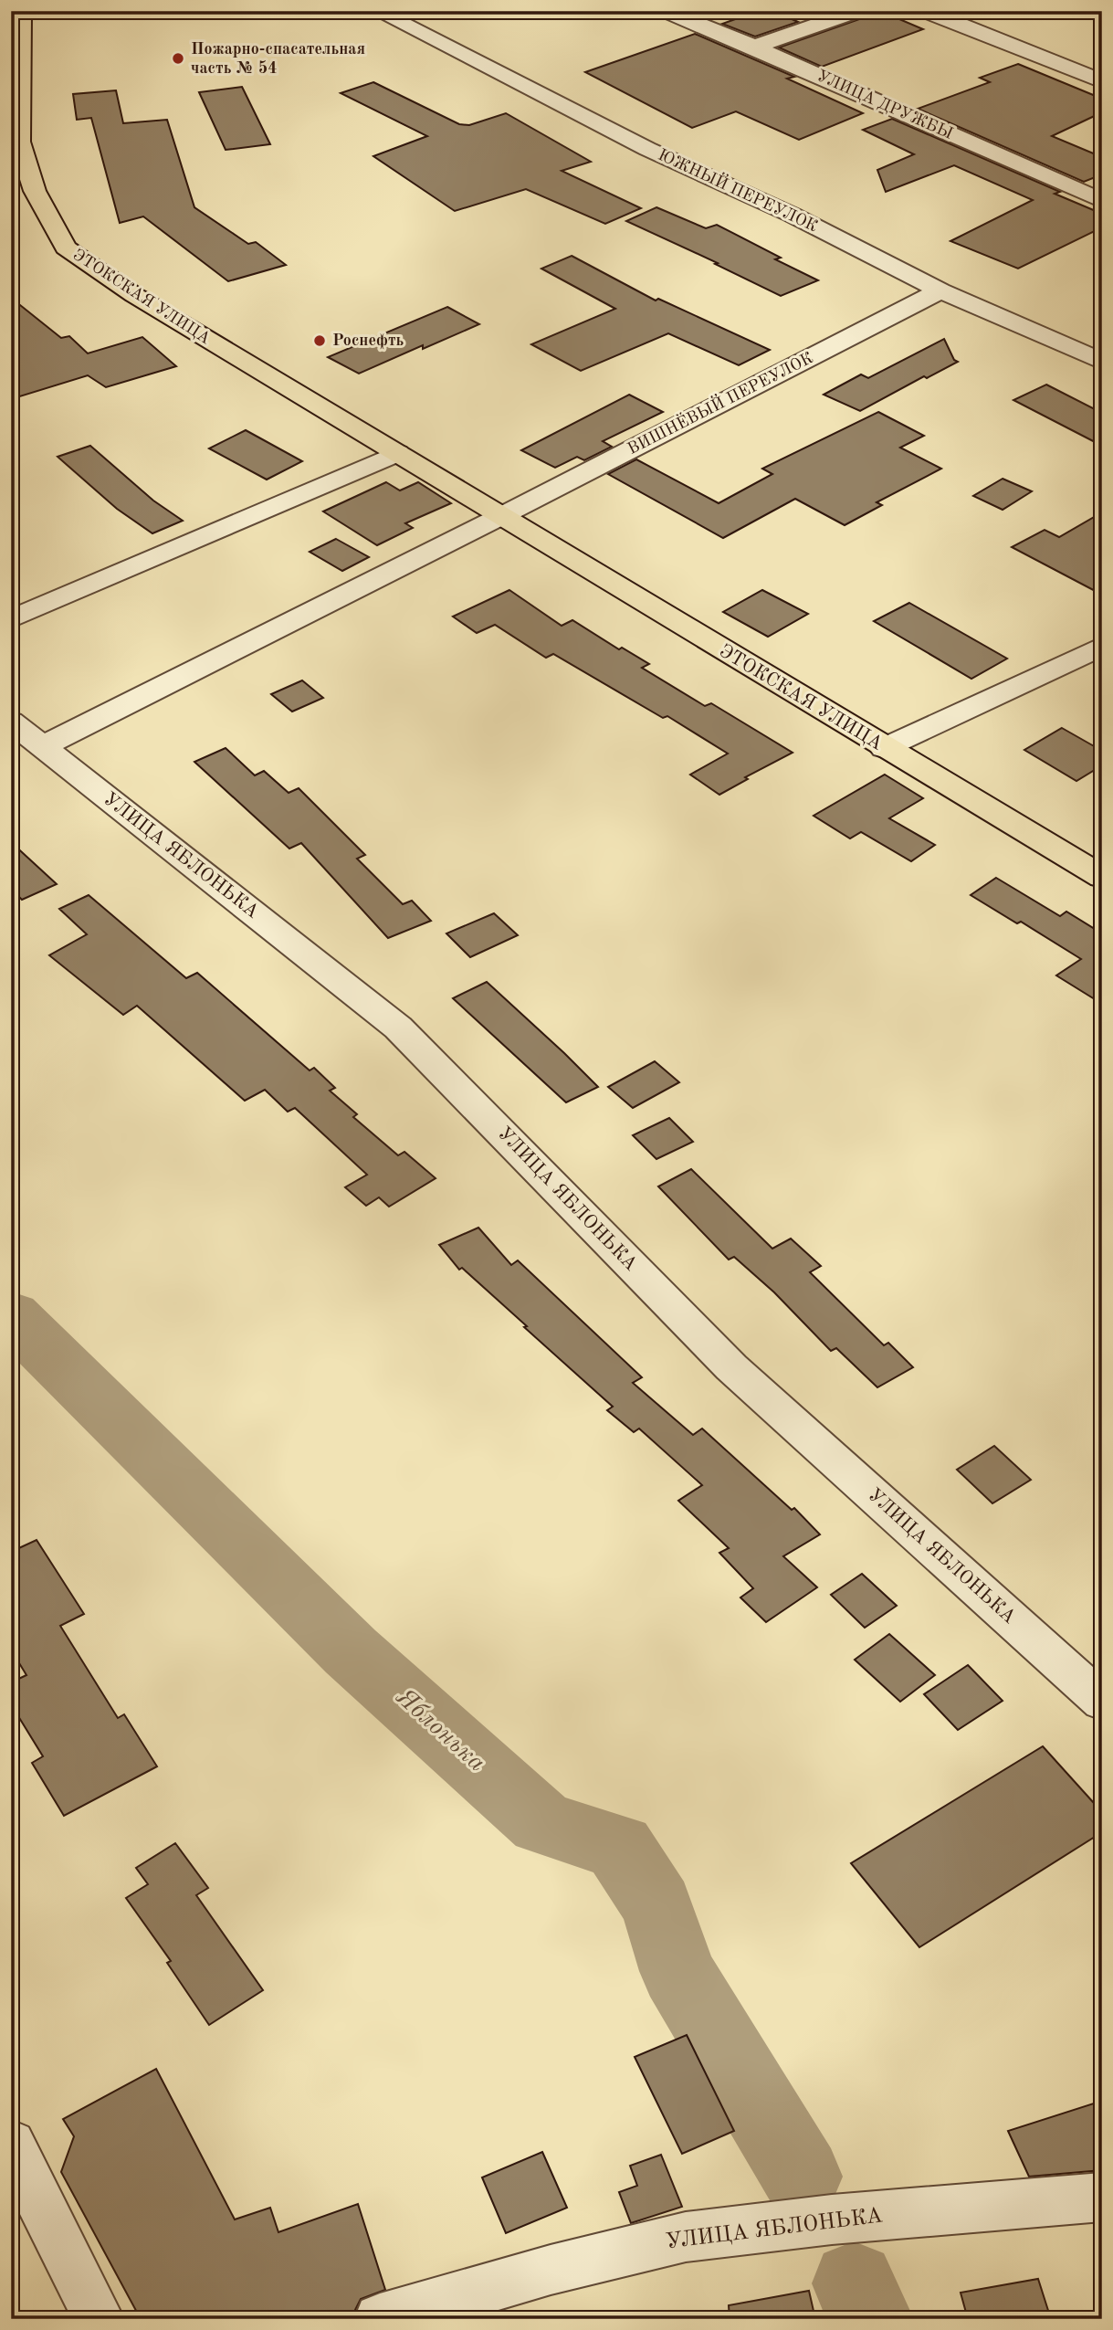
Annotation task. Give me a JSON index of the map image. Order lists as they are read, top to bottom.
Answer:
{
  "streets": {
    "main road": ["ЭТОКСКАЯ УЛИЦА"],
    "street": [
      "УЛИЦА ДРУЖБЫ",
      "ЮЖНЫЙ ПЕРЕУЛОК",
      "ВИШНЁВЫЙ ПЕРЕУЛОК",
      "УЛИЦА ЯБЛОНЬКА"
    ]
  },
  "crossings": [
    ["ЮЖНЫЙ ПЕРЕУЛОК", "ВИШНЁВЫЙ ПЕРЕУЛОК"],
    ["ЭТОКСКАЯ УЛИЦА", "ВИШНЁВЫЙ ПЕРЕУЛОК"]
  ],
  "water": ["Яблонька"],
  "places": ["Пожарно-спасательная часть № 54", "Роснефть"]
}
